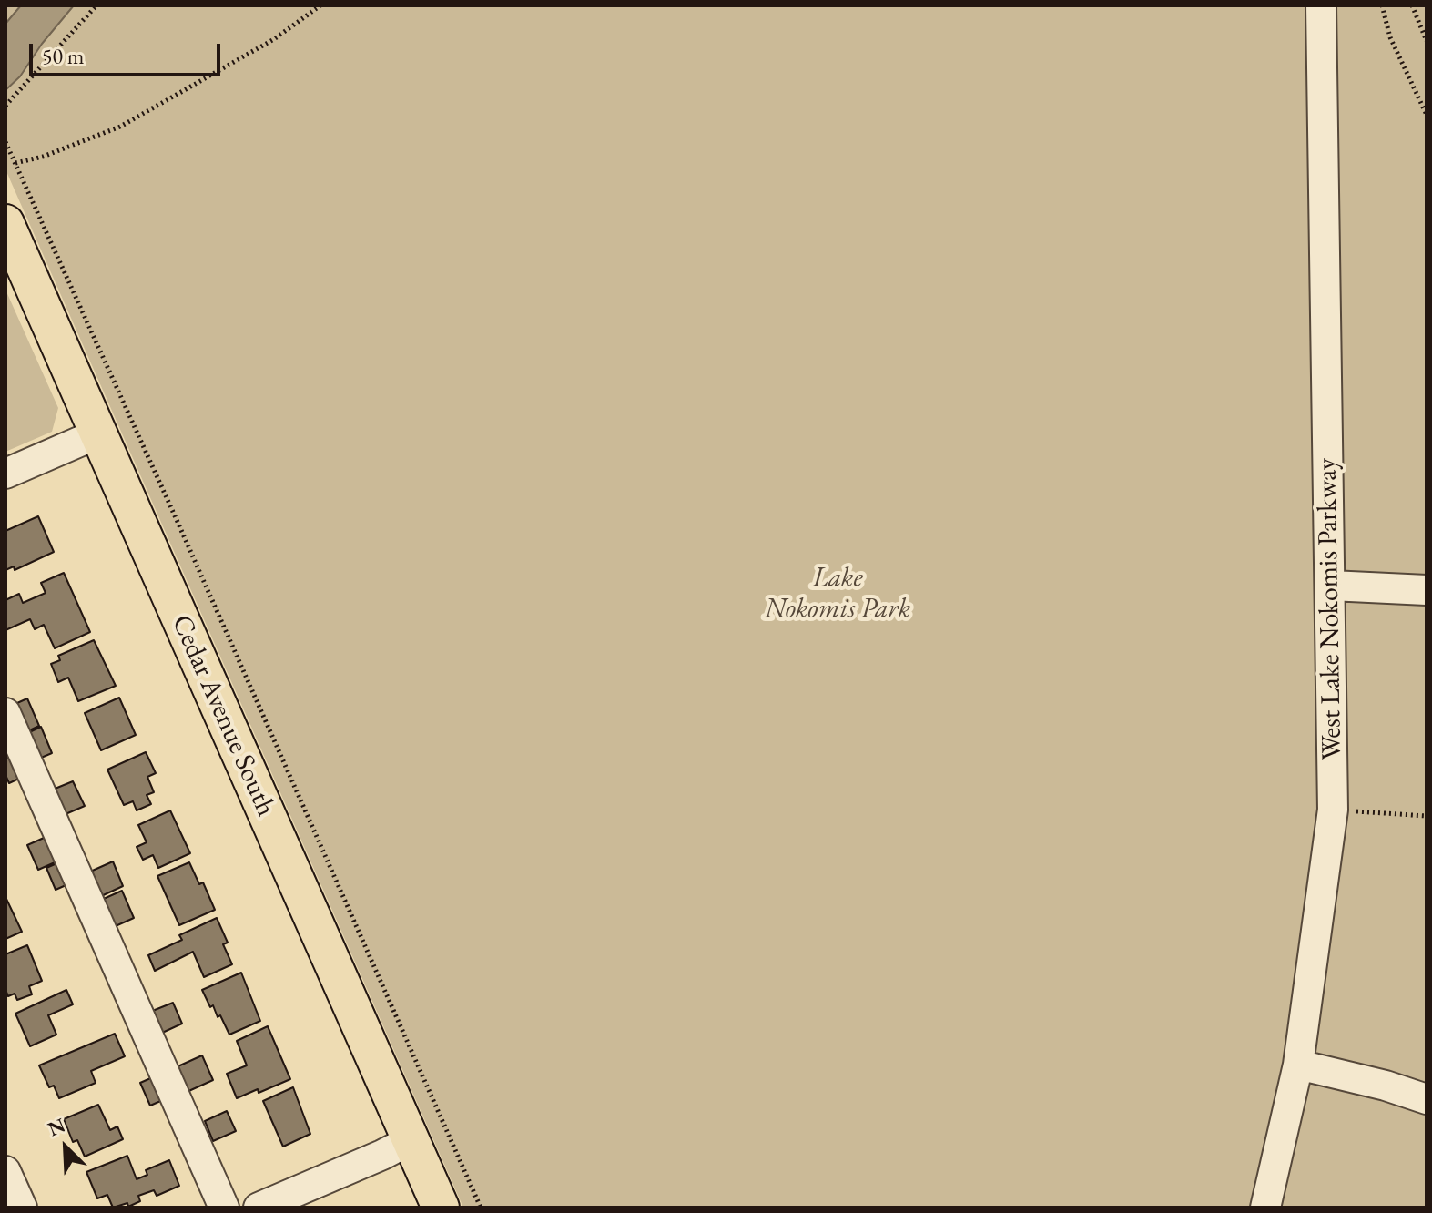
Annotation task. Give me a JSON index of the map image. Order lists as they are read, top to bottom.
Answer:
{
  "streets": {
    "main road": ["Cedar Avenue South"],
    "street": ["West Lake Nokomis Parkway"]
  },
  "parks": ["Lake Nokomis Park"],
  "scale_bar": "50 m",
  "north": "top left"
}
